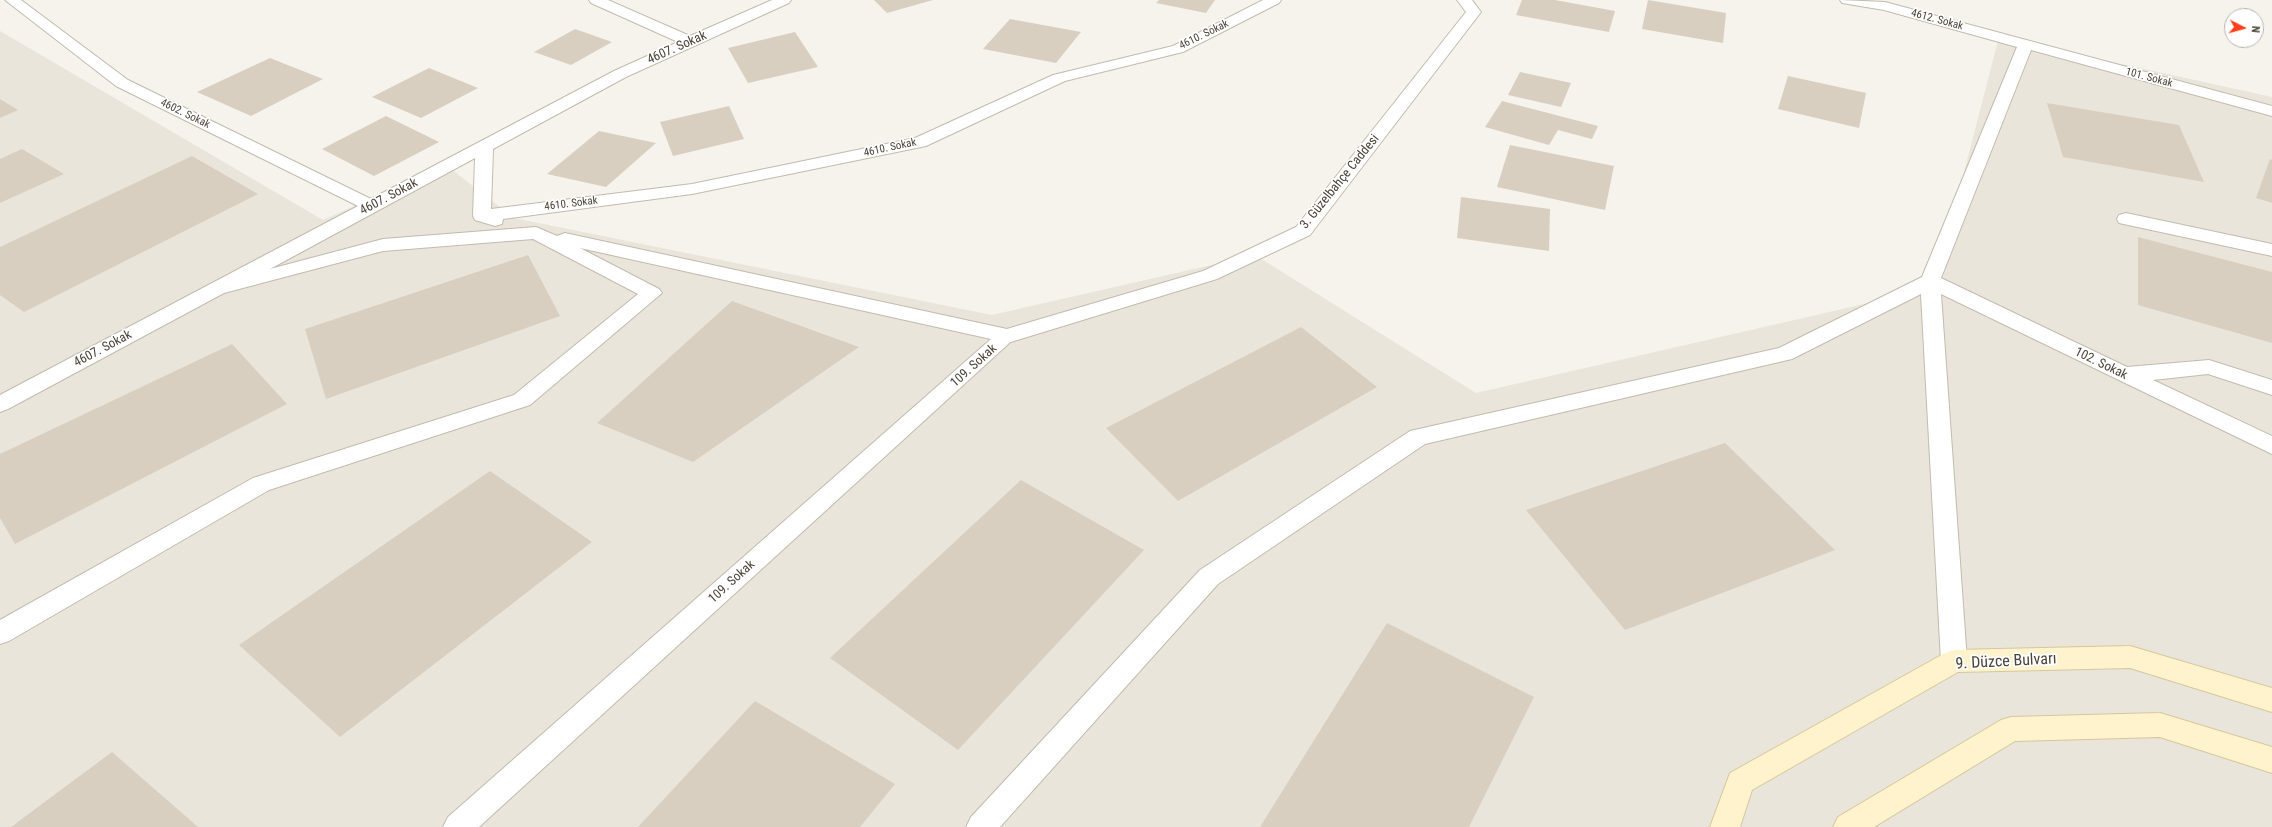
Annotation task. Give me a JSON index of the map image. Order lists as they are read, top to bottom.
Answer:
{
  "streets": {
    "main road": ["9. Düzce Bulvarı"],
    "street": [
      "4612. Sokak",
      "4610. Sokak",
      "4607. Sokak",
      "101. Sokak",
      "4602. Sokak",
      "3. Güzelbahçe Caddesi",
      "102. Sokak",
      "109. Sokak"
    ]
  },
  "crossings": [
    ["4612. Sokak", "101. Sokak"],
    ["4607. Sokak", "4602. Sokak"],
    ["3. Güzelbahçe Caddesi", "109. Sokak"]
  ],
  "north": "right"
}
